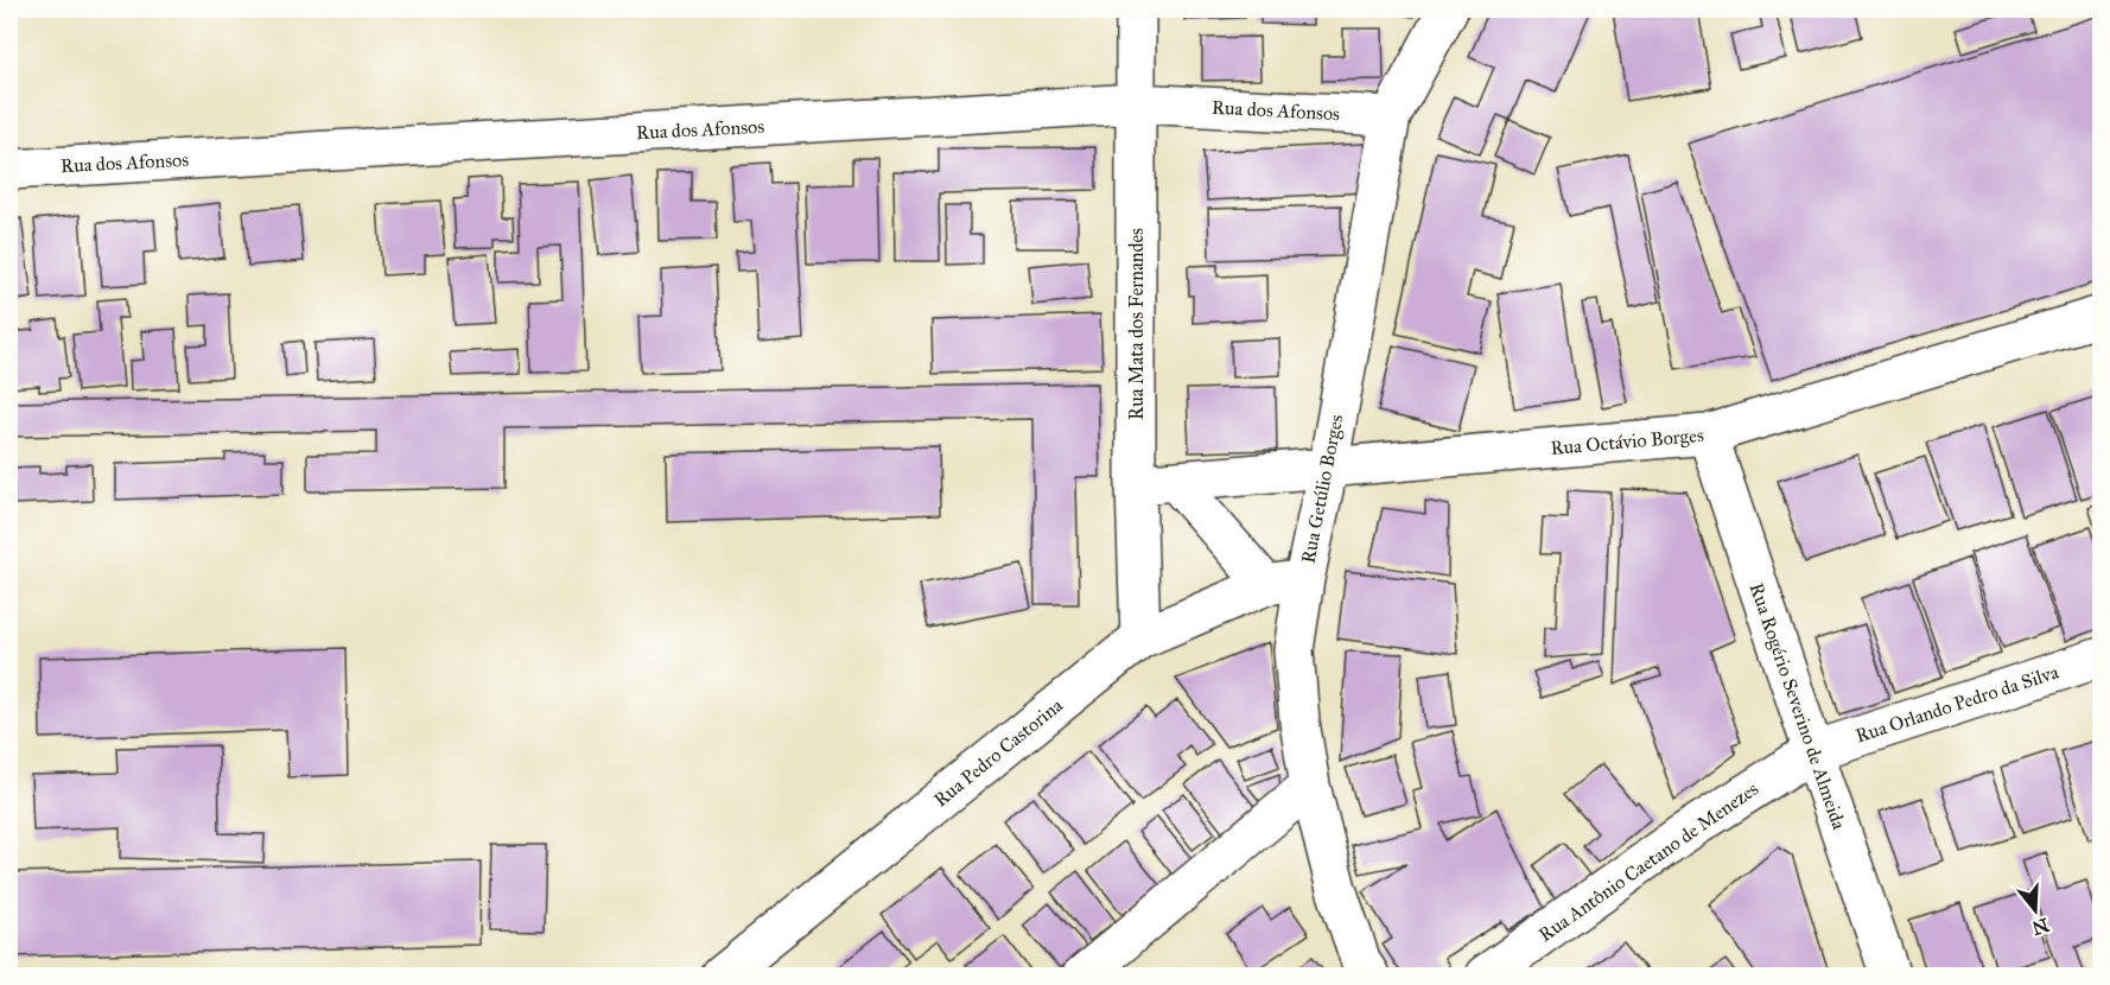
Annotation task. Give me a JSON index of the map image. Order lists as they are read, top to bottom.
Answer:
{
  "streets": {
    "street": [
      "Rua dos Afonsos",
      "Rua Mata dos Fernandes",
      "Rua Octávio Borges",
      "Rua Getúlio Borges",
      "Rua Orlando Pedro da Silva",
      "Rua Rogério Severino de Almeida",
      "Rua Pedro Castorina",
      "Rua Antônio Caetano de Menezes"
    ]
  },
  "crossings": [
    ["Rua dos Afonsos", "Rua Mata dos Fernandes"],
    ["Rua dos Afonsos", "Rua Getúlio Borges"],
    ["Rua Mata dos Fernandes", "Rua Octávio Borges"],
    ["Rua Mata dos Fernandes", "Rua Pedro Castorina"],
    ["Rua Octávio Borges", "Rua Getúlio Borges"],
    ["Rua Octávio Borges", "Rua Rogério Severino de Almeida"],
    ["Rua Getúlio Borges", "Rua Pedro Castorina"],
    ["Rua Orlando Pedro da Silva", "Rua Rogério Severino de Almeida"],
    ["Rua Orlando Pedro da Silva", "Rua Antônio Caetano de Menezes"],
    ["Rua Rogério Severino de Almeida", "Rua Antônio Caetano de Menezes"]
  ],
  "north": "bottom"
}
